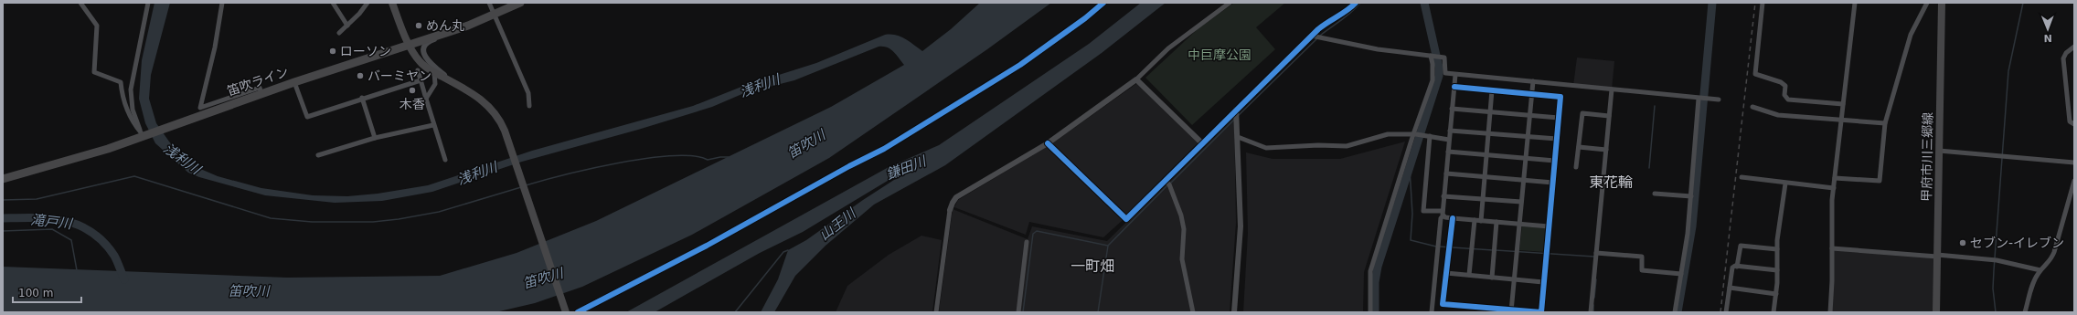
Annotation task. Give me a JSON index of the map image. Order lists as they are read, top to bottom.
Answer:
{
  "streets": {
    "highway": ["笛吹ライン"],
    "main road": ["甲府市川三郷線"]
  },
  "districts": ["東花輪", "一町畑"],
  "water": [
    "浅利川",
    "笛吹川",
    "鎌田川",
    "滝戸川",
    "山王川"
  ],
  "parks": ["中巨摩公園"],
  "places": [
    "めん丸",
    "ローソン",
    "バーミヤン",
    "木香",
    "セブン-イレブン"
  ],
  "scale_bar": "100 m",
  "north": "bottom"
}
